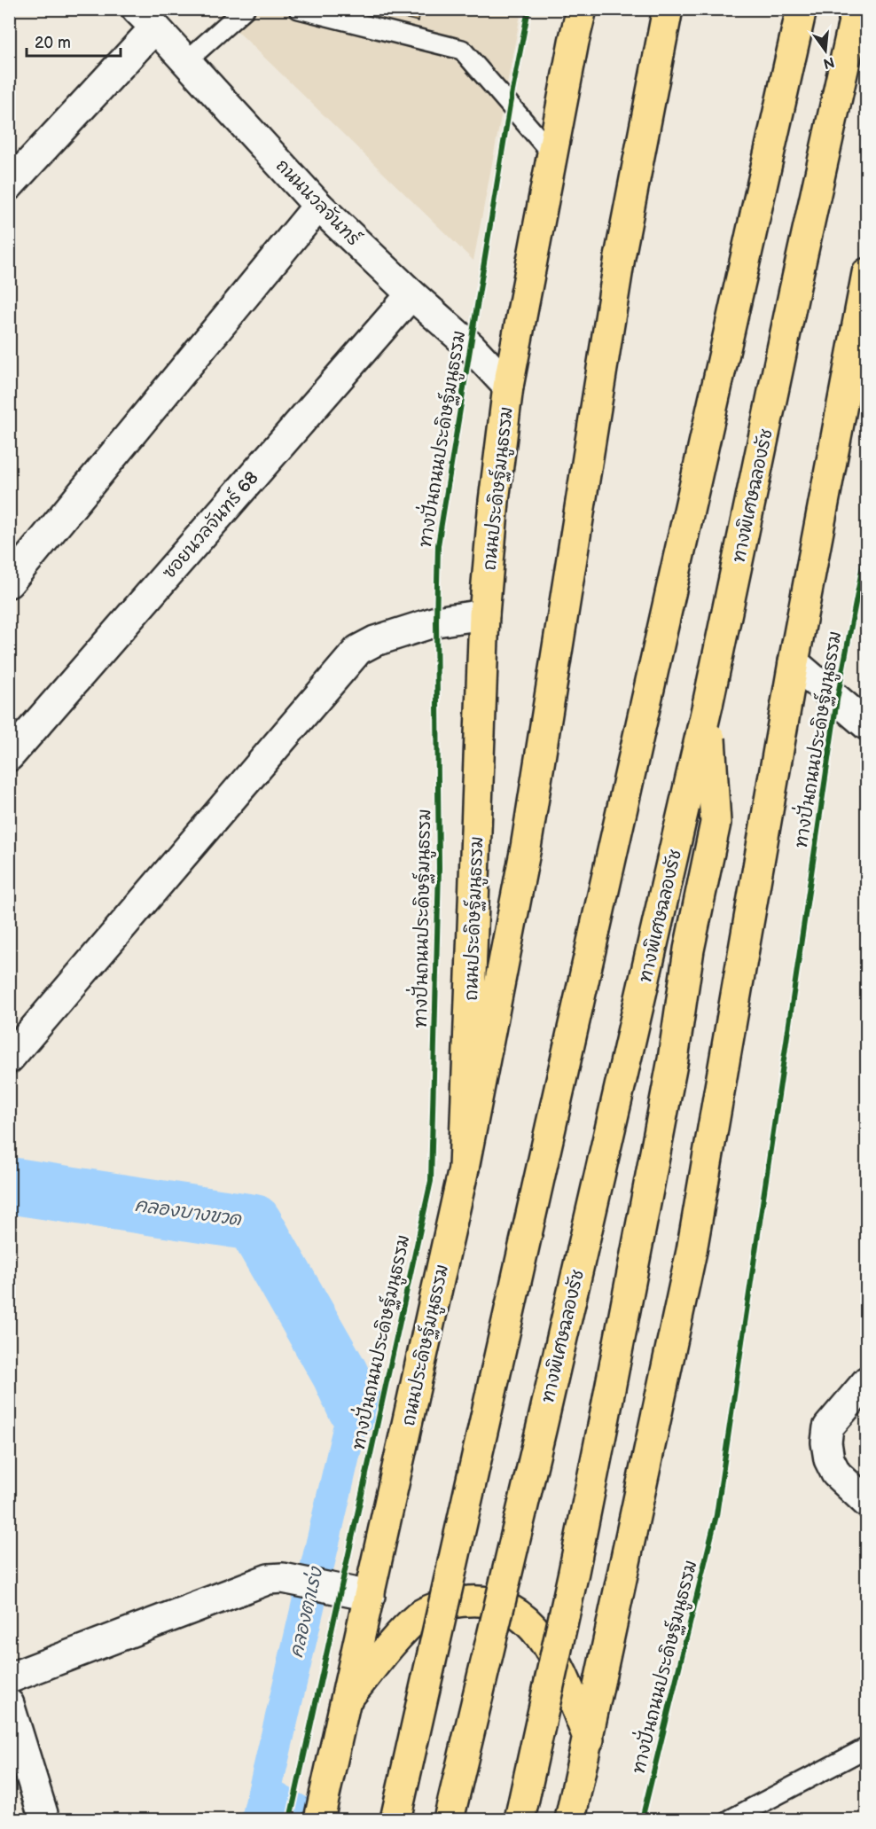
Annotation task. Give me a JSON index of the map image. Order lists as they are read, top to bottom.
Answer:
{
  "streets": {
    "main road": ["ถนนประดิษฐ์มนูธรรม", "ทางพิเศษฉลองรัช"],
    "street": ["ถนนนวลจันทร์", "ซอยนวลจันทร์ 68"],
    "cycle path": ["ทางปั่นถนนประดิษฐ์มนูธรรม"]
  },
  "crossings": [
    ["ถนนนวลจันทร์", "ถนนประดิษฐ์มนูธรรม"],
    ["ถนนนวลจันทร์", "ซอยนวลจันทร์ 68"]
  ],
  "water": ["คลองบางขวด", "คลองตาเร่ง"],
  "scale_bar": "20 m",
  "north": "bottom"
}
